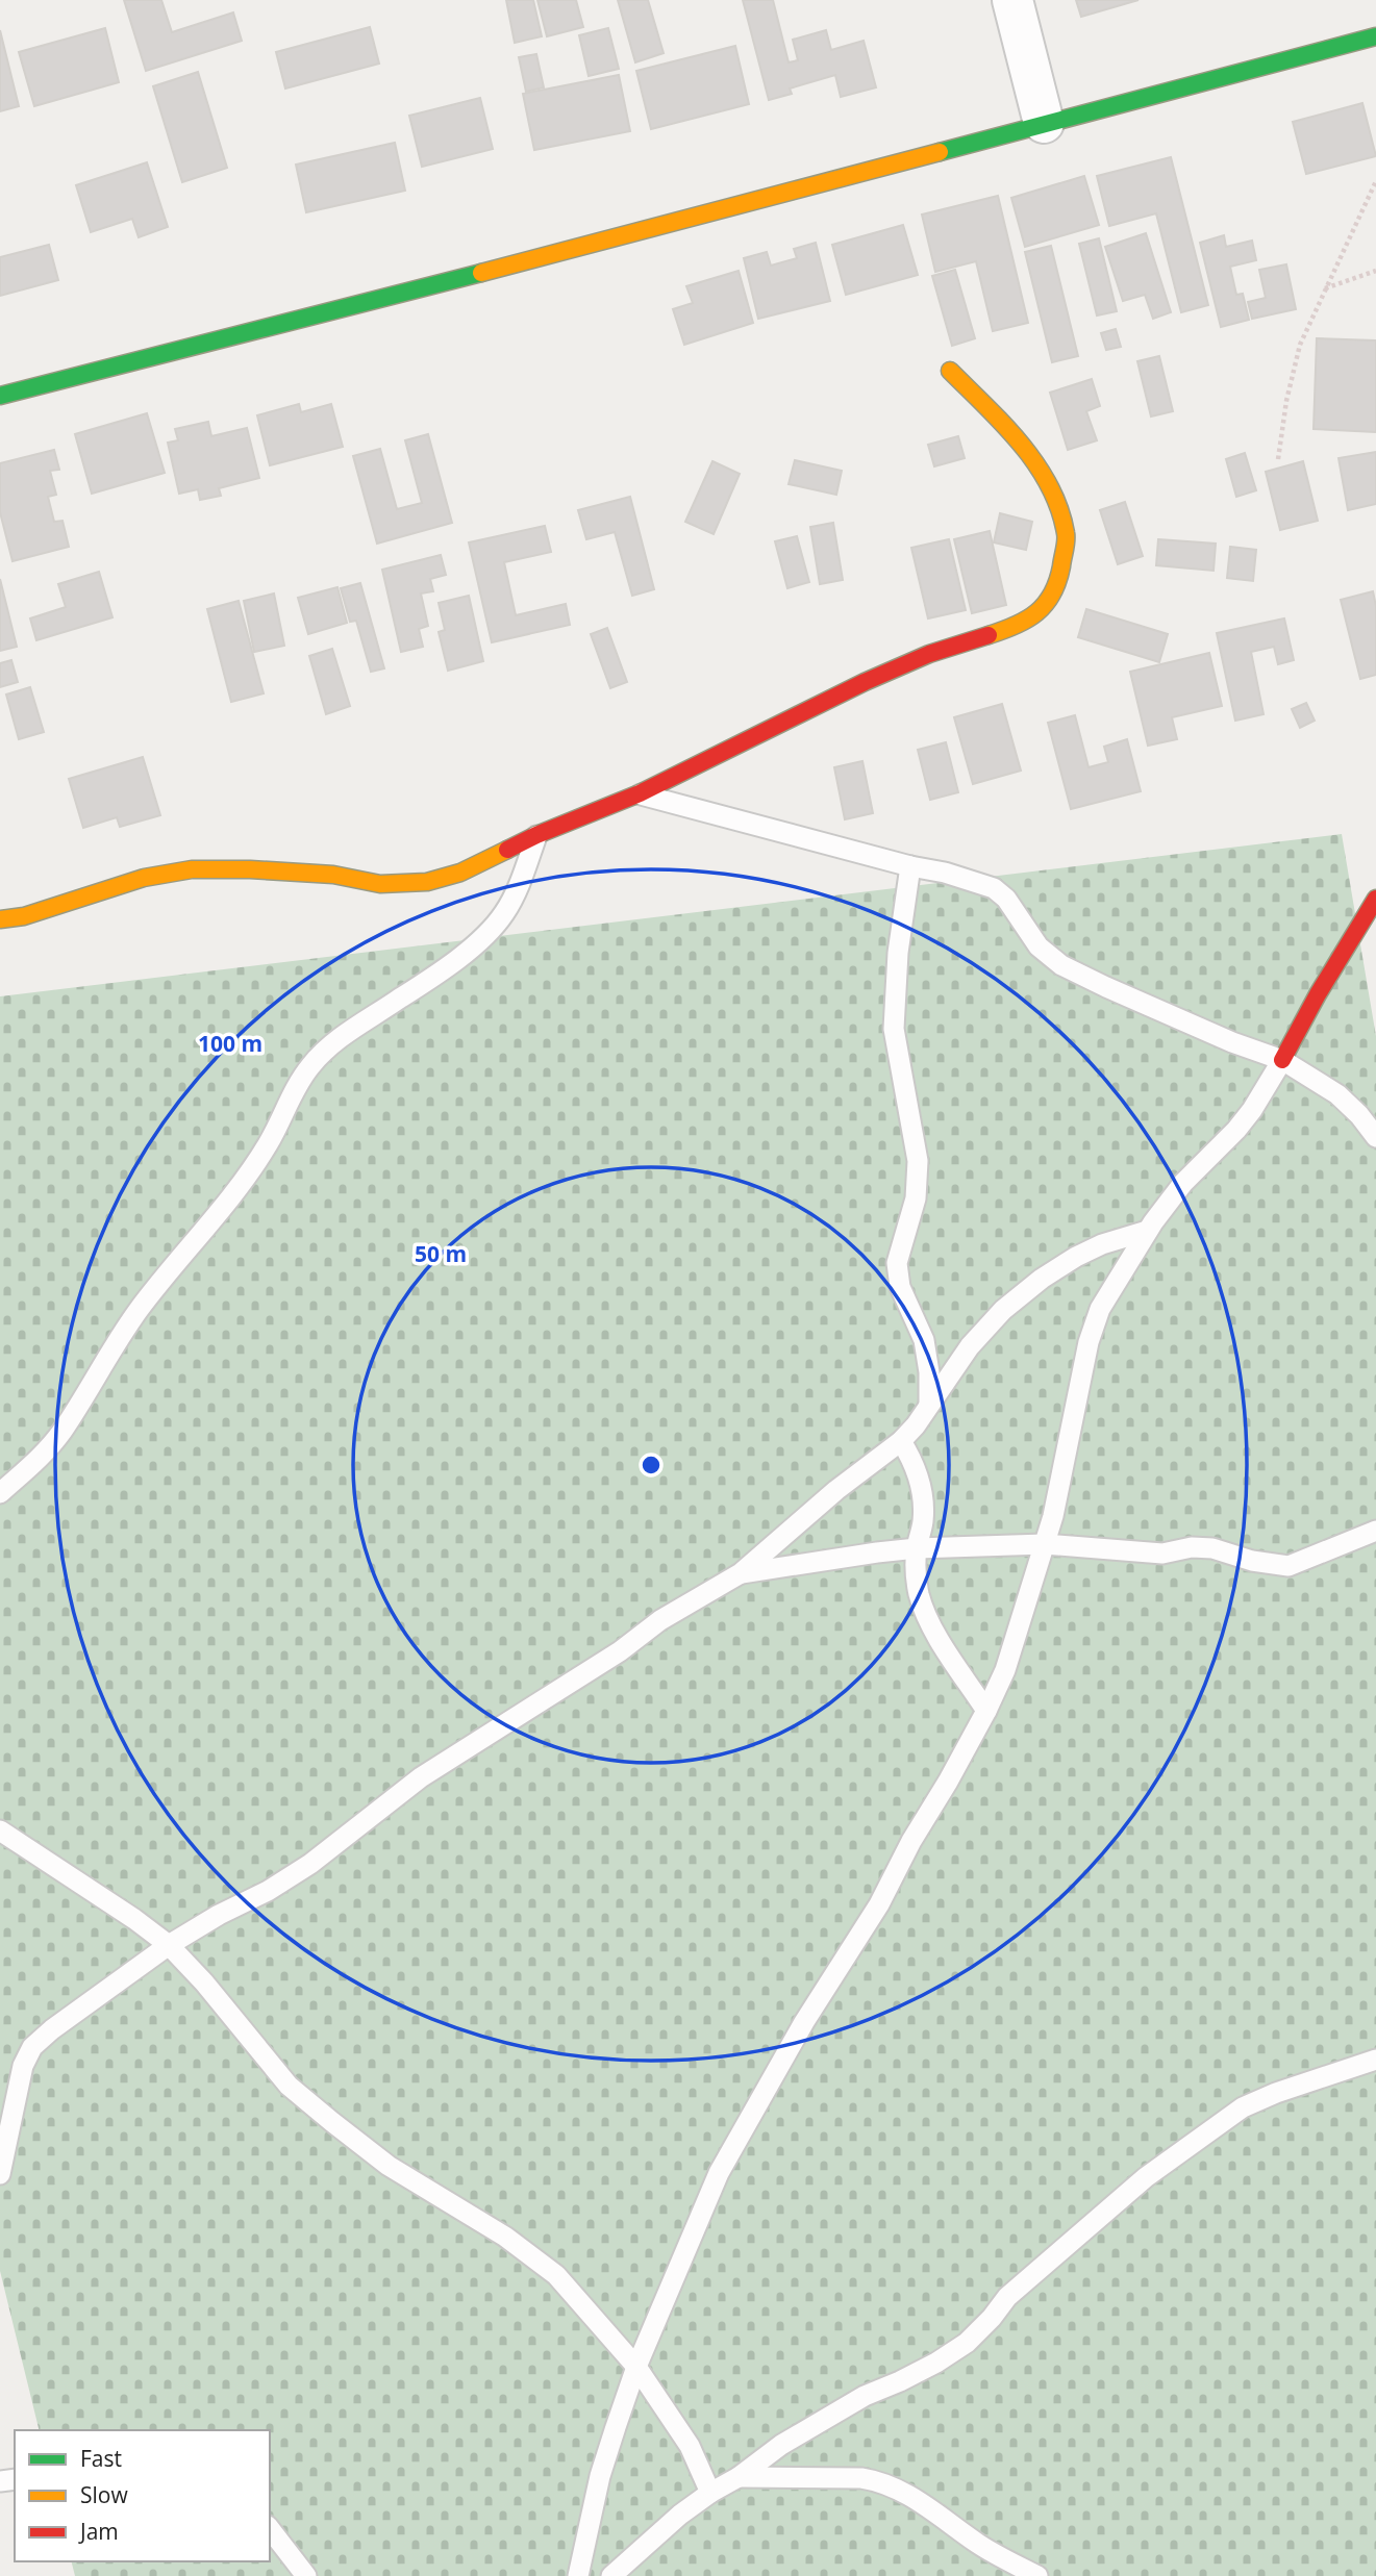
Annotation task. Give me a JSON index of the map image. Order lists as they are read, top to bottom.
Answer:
{
  "legend": ["Fast", "Slow", "Jam"],
  "rings": ["100 m", "50 m"]
}
